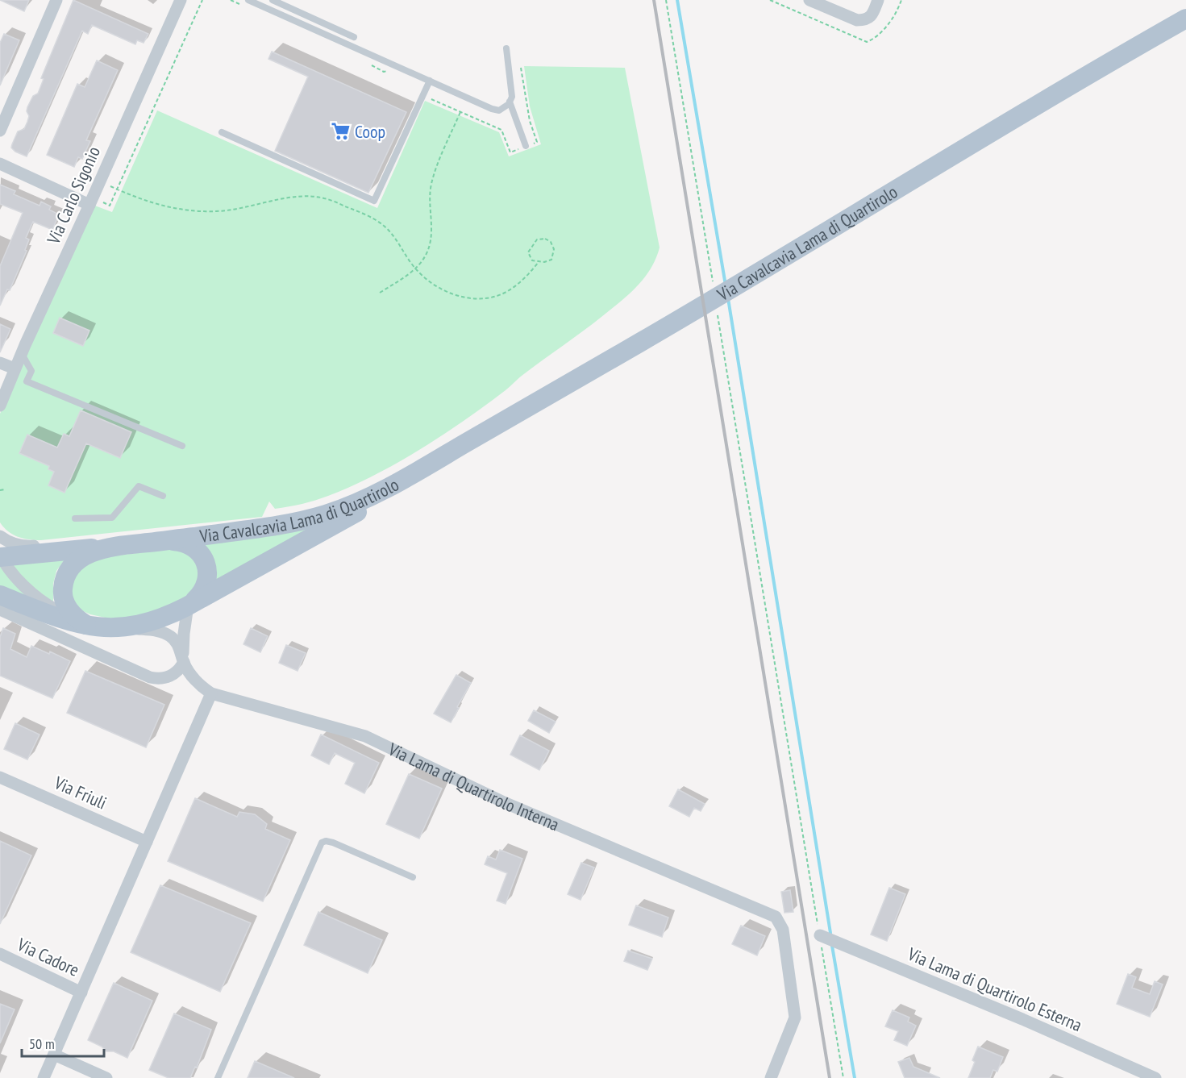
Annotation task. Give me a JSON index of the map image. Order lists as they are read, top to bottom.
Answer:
{
  "streets": {
    "main road": ["Via Cavalcavia Lama di Quartirolo"],
    "street": [
      "Via Carlo Sigonio",
      "Via Lama di Quartirolo Interna",
      "Via Friuli",
      "Via Cadore",
      "Via Lama di Quartirolo Esterna"
    ]
  },
  "crossings": [
    ["Via Cavalcavia Lama di Quartirolo", "Via Lama di Quartirolo Interna"]
  ],
  "places": {
    "supermarket": ["Coop"]
  },
  "scale_bar": "50 m"
}
